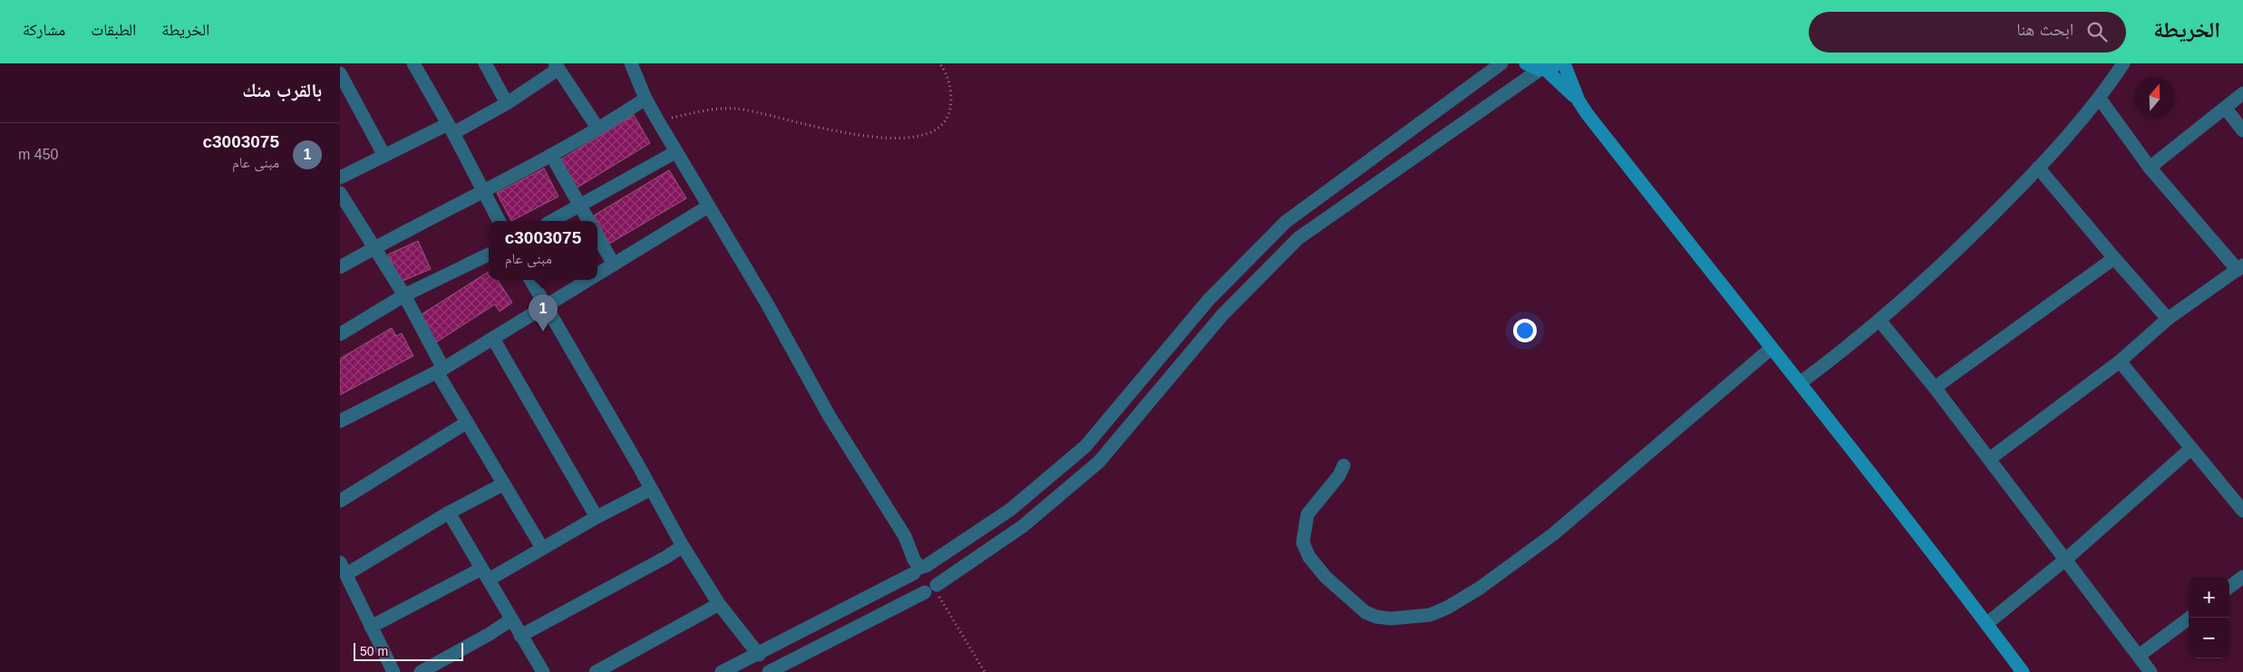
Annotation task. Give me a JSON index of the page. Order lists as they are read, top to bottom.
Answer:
{
  "scale_bar": "50 m",
  "north": "top",
  "page": {
    "header": "الخريطة",
    "search": "ابحث هنا",
    "nav": ["الخريطة", "الطبقات", "مشاركة"],
    "heading": "بالقرب منك",
    "list": [
      {
        "mark": "1",
        "name": "c3003075",
        "note": "مبنى عام",
        "value": "450 m"
      }
    ],
    "popup": ["c3003075", "مبنى عام"],
    "pins": "1",
    "map_buttons": ["+", "−"],
    "scale": "50 m"
  }
}
